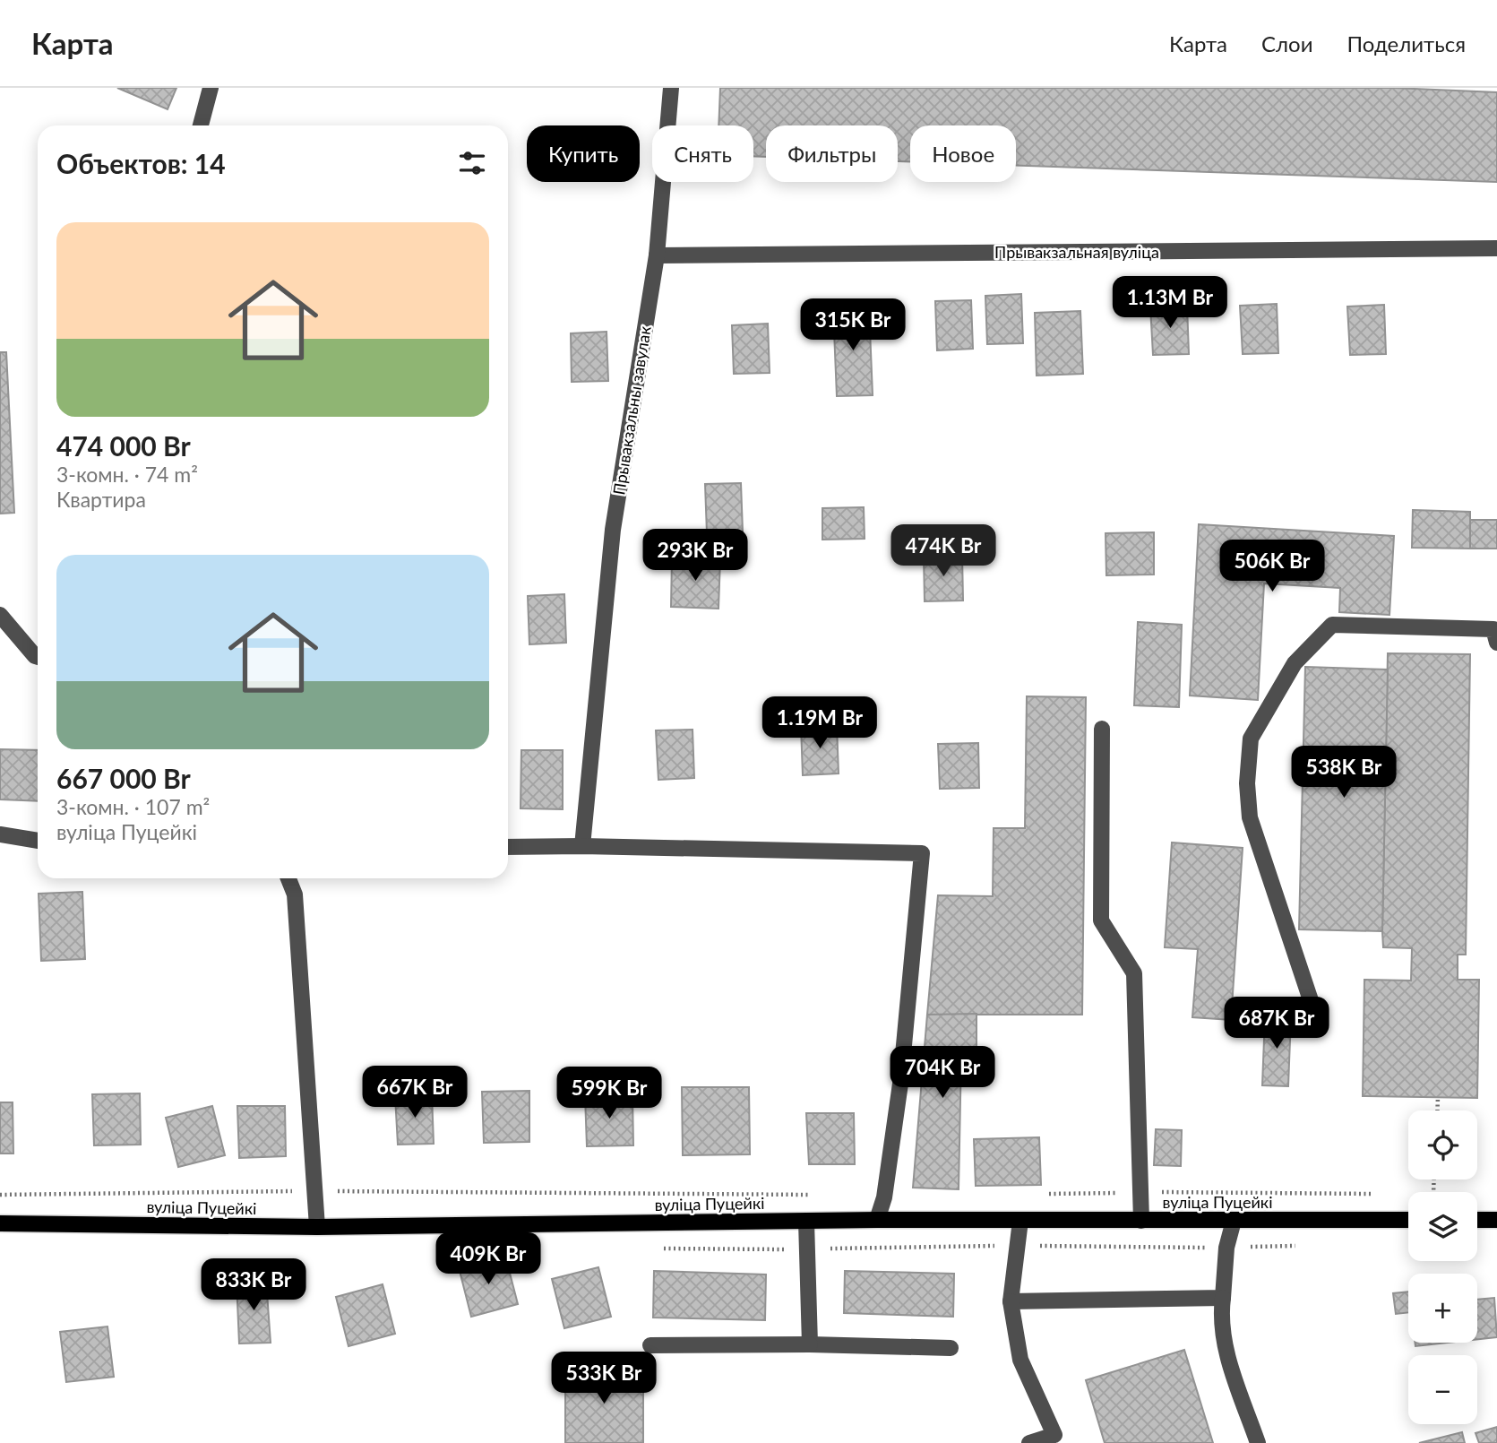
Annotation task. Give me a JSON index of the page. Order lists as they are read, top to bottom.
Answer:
{
  "streets": {
    "main road": ["вуліца Пуцейкі"],
    "street": ["Прывакзальная вуліца", "Прывакзальны завулак"]
  },
  "crossings": [
    ["Прывакзальная вуліца", "Прывакзальны завулак"]
  ],
  "page": {
    "header": "Карта",
    "nav": ["Карта", "Слои", "Поделиться"],
    "chip": [
      "Купить",
      "Снять",
      "Фильтры",
      "Новое"
    ],
    "heading": "Объектов: 14",
    "list": [
      {
        "name": "474 000 Br",
        "note": "3-комн. · 74 m² · Квартира"
      },
      {
        "name": "667 000 Br",
        "note": "3-комн. · 107 m² · вуліца Пуцейкі"
      }
    ],
    "price": [
      "1.13M Br",
      "315K Br",
      "474K Br",
      "293K Br",
      "506K Br",
      "1.19M Br",
      "538K Br",
      "687K Br",
      "704K Br",
      "667K Br",
      "599K Br",
      "409K Br",
      "833K Br",
      "533K Br"
    ],
    "map_buttons": ["+", "−"]
  }
}
